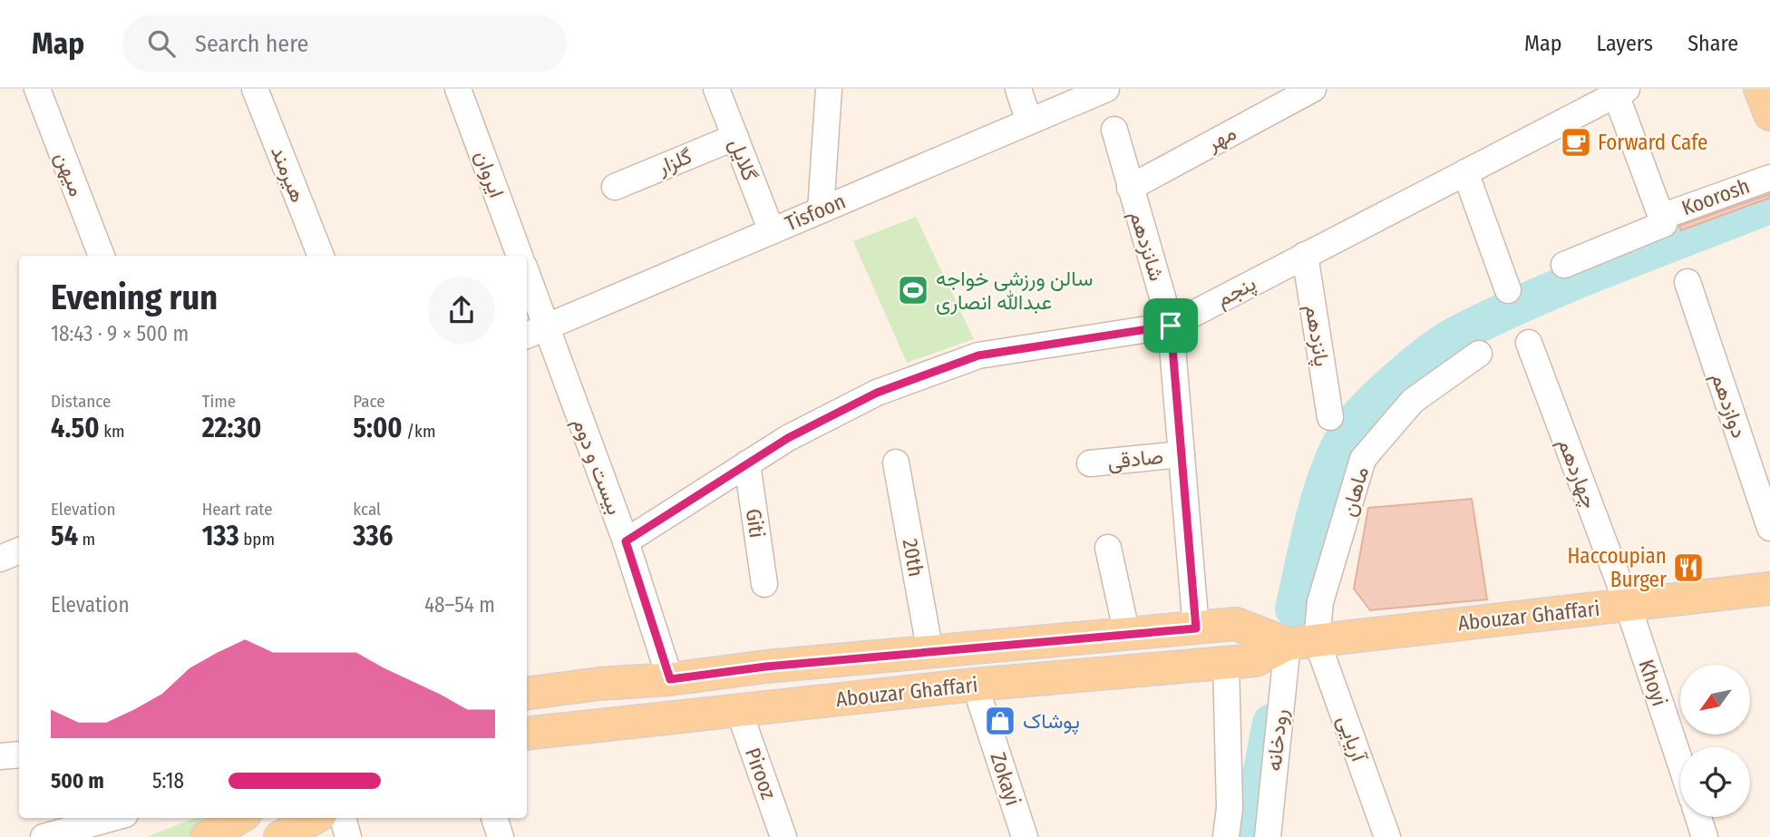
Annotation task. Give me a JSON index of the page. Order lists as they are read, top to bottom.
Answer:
{
  "streets": {
    "main road": ["Abouzar Ghaffari"],
    "street": [
      "مهر",
      "گلایل",
      "گلزار",
      "میهن",
      "هیرمند",
      "ایروان",
      "Koorosh",
      "Tisfoon",
      "شانزدهم",
      "پنجم",
      "پانزدهم",
      "دوازدهم",
      "صادقی",
      "بیست و دوم",
      "چهاردهم",
      "ماهان",
      "Giti",
      "20th",
      "Khoyi",
      "آریایی",
      "رودخانه",
      "Pirooz",
      "Zokayi"
    ]
  },
  "crossings": [
    ["مهر", "شانزدهم"],
    ["گلایل", "گلزار"],
    ["گلایل", "Tisfoon"],
    ["Tisfoon", "بیست و دوم"],
    ["شانزدهم", "پنجم"],
    ["شانزدهم", "صادقی"],
    ["شانزدهم", "Abouzar Ghaffari"],
    ["پنجم", "پانزدهم"],
    ["پنجم", "بیست و دوم"],
    ["پنجم", "Giti"],
    ["بیست و دوم", "Abouzar Ghaffari"],
    ["چهاردهم", "Abouzar Ghaffari"],
    ["چهاردهم", "Khoyi"],
    ["ماهان", "Abouzar Ghaffari"],
    ["ماهان", "آریایی"],
    ["ماهان", "رودخانه"],
    ["20th", "Abouzar Ghaffari"],
    ["Abouzar Ghaffari", "Khoyi"],
    ["Abouzar Ghaffari", "آریایی"],
    ["Abouzar Ghaffari", "رودخانه"],
    ["Abouzar Ghaffari", "Pirooz"],
    ["Abouzar Ghaffari", "Zokayi"],
    ["آریایی", "رودخانه"]
  ],
  "places": {
    "cafe": ["Forward Cafe"],
    "sports": ["سالن ورزشی خواجه عبدالله انصاری"],
    "restaurant": ["Haccoupian Burger"],
    "shop": ["پوشاک"]
  },
  "north": "bottom left",
  "page": {
    "header": "Map",
    "search": "Search here",
    "nav": ["Map", "Layers", "Share"],
    "heading": ["Evening run", "18:43 · 9 × 500 m"],
    "stats": [
      ["Distance", "4.50 km"],
      ["Time", "22:30"],
      ["Pace", "5:00 /km"],
      ["Elevation", "54 m"],
      ["Heart rate", "133 bpm"],
      ["kcal", "336"]
    ],
    "chart": ["Elevation", "48–54 m"],
    "list": [
      {
        "name": "500 m",
        "note": "5:18"
      }
    ]
  }
}
